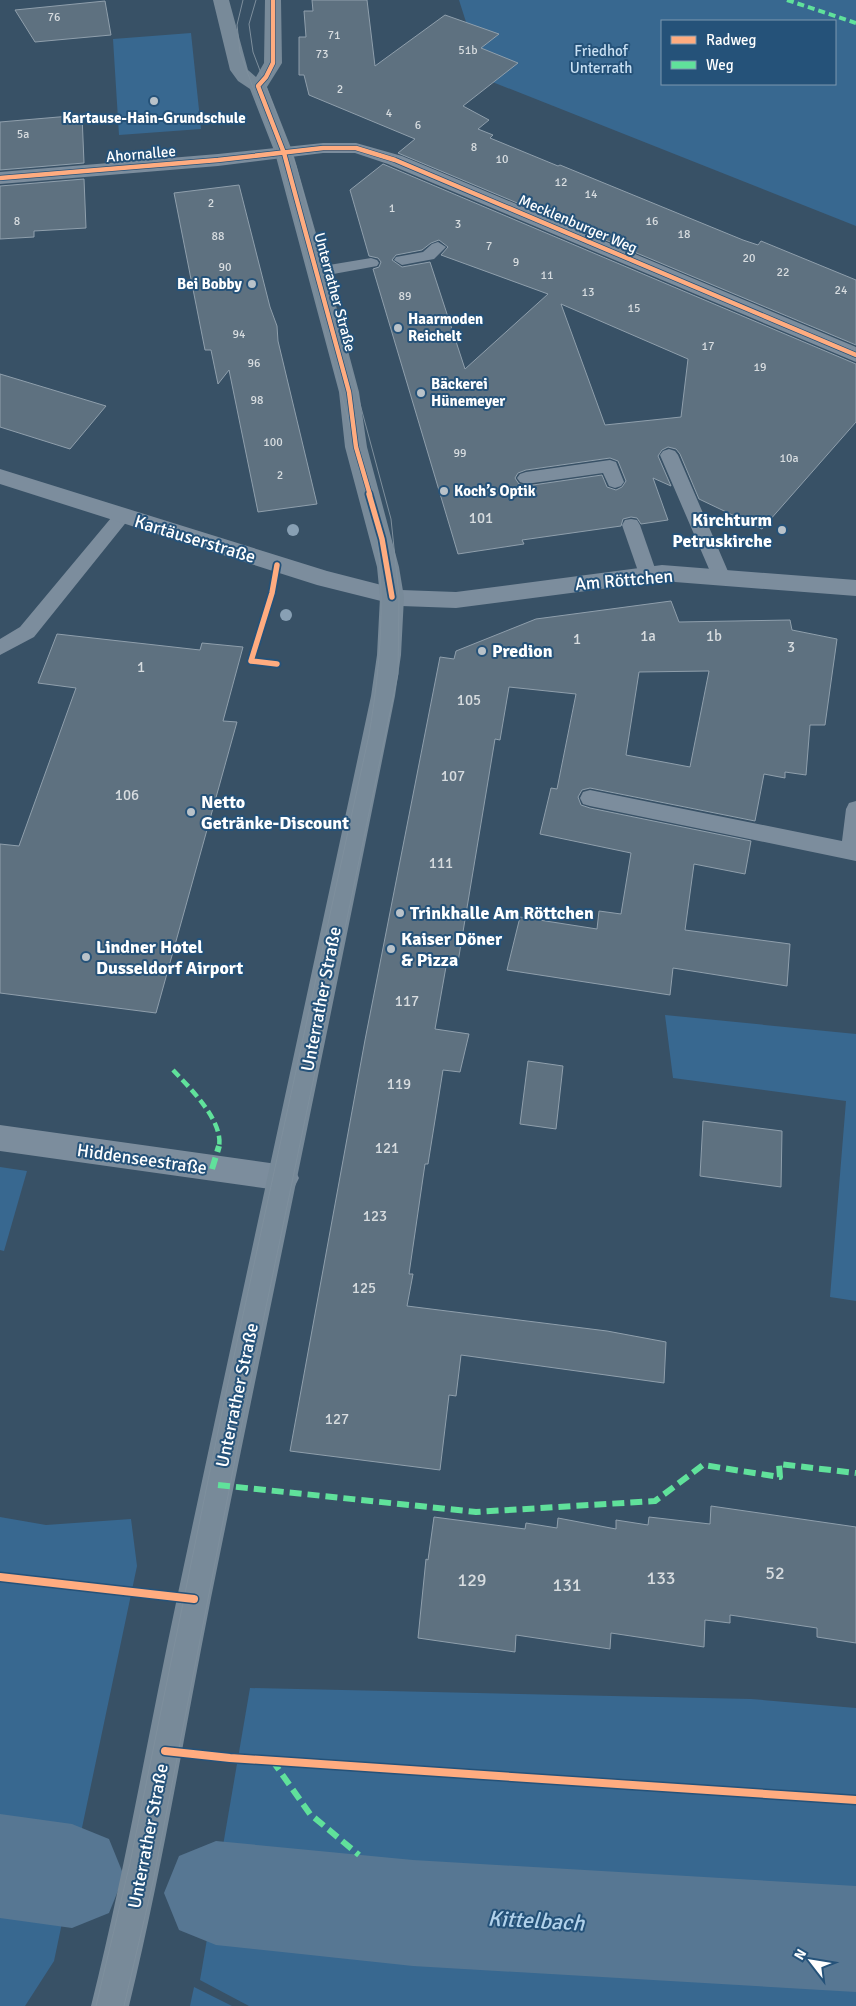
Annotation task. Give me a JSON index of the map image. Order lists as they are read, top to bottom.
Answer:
{
  "streets": {
    "main road": ["Unterrather Straße"],
    "street": [
      "Ahornallee",
      "Mecklenburger Weg",
      "Kartäuserstraße",
      "Am Röttchen",
      "Hiddenseestraße"
    ]
  },
  "crossings": [
    ["Ahornallee", "Mecklenburger Weg"],
    ["Ahornallee", "Unterrather Straße"],
    ["Mecklenburger Weg", "Unterrather Straße"],
    ["Unterrather Straße", "Kartäuserstraße"],
    ["Unterrather Straße", "Am Röttchen"],
    ["Unterrather Straße", "Hiddenseestraße"],
    ["Kartäuserstraße", "Am Röttchen"]
  ],
  "water": ["Kittelbach"],
  "parks": ["Friedhof Unterrath"],
  "places": [
    "Kartause-Hain-Grundschule",
    "Bei Bobby",
    "Haarmoden Reichelt",
    "Bäckerei Hünemeyer",
    "Koch’s Optik",
    "Kirchturm Petruskirche",
    "Predion",
    "Netto Getränke-Discount",
    "Trinkhalle Am Röttchen",
    "Kaiser Döner & Pizza",
    "Lindner Hotel Dusseldorf Airport"
  ],
  "house_numbers": [
    "76",
    "71",
    "51b",
    "73",
    "2",
    "4",
    "6",
    "5a",
    "8",
    "10",
    "12",
    "14",
    "2",
    "1",
    "8",
    "16",
    "3",
    "18",
    "88",
    "7",
    "20",
    "9",
    "90",
    "22",
    "11",
    "24",
    "13",
    "89",
    "15",
    "94",
    "17",
    "96",
    "19",
    "98",
    "100",
    "99",
    "10a",
    "2",
    "101",
    "1a",
    "1b",
    "1",
    "3",
    "1",
    "105",
    "107",
    "106",
    "111",
    "117",
    "119",
    "121",
    "123",
    "125",
    "127",
    "52",
    "133",
    "129",
    "131"
  ],
  "legend": ["Radweg", "Weg"],
  "north": "top left"
}
